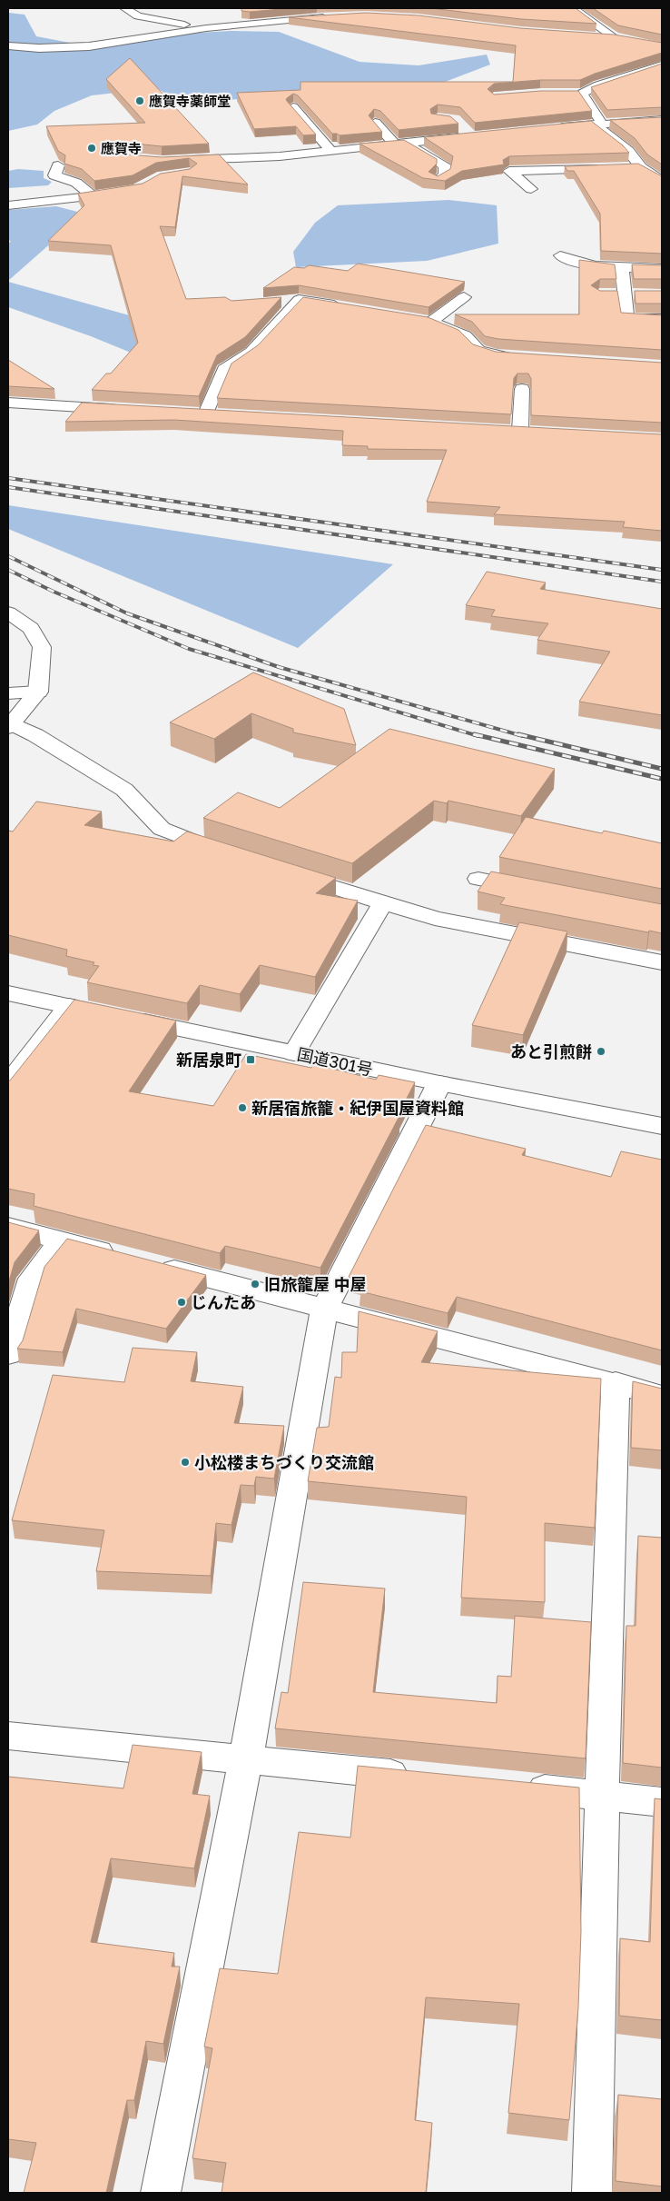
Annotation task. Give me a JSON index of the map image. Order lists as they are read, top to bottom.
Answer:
{
  "streets": {
    "main road": ["国道301号"]
  },
  "places": {
    "other": [
      "應賀寺薬師堂",
      "應賀寺",
      "あと引煎餅",
      "新居宿旅籠・紀伊国屋資料館",
      "旧旅籠屋 中屋",
      "じんたあ",
      "小松楼まちづくり交流館"
    ],
    "transit": ["新居泉町"]
  }
}
